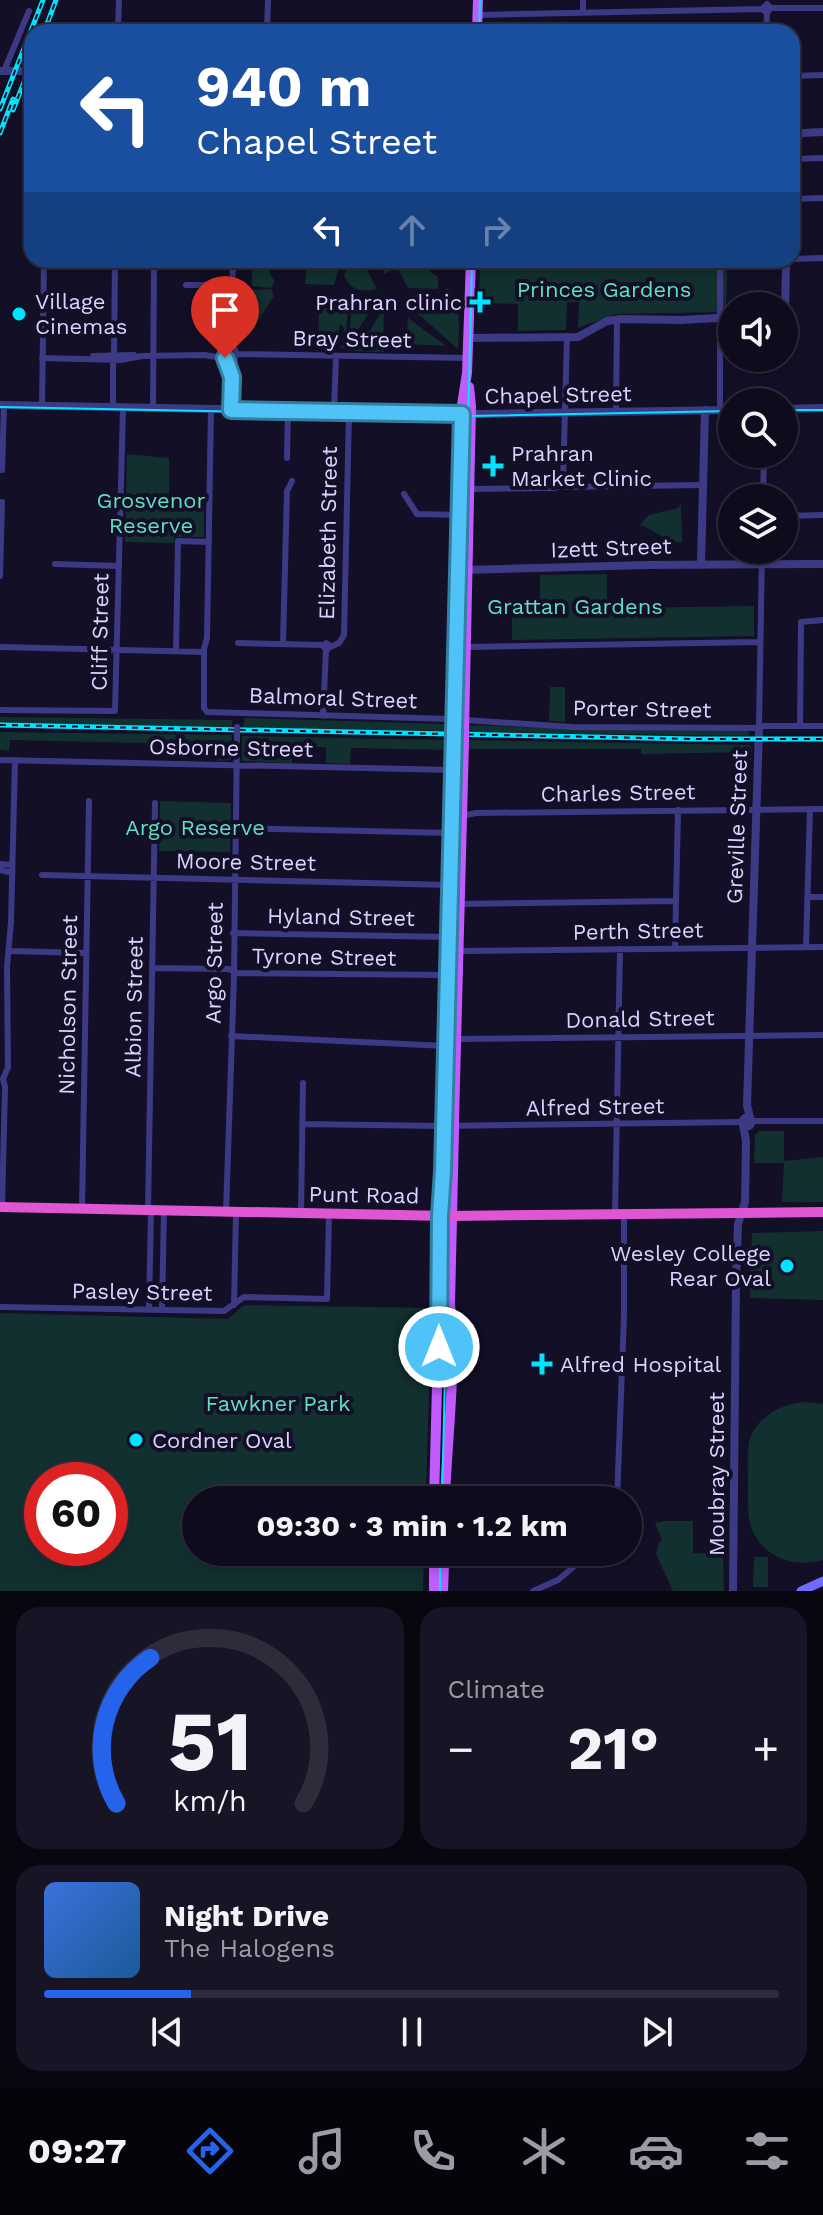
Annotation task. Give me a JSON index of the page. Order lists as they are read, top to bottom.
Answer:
{
  "streets": {
    "highway": ["Punt Road"],
    "street": [
      "Bray Street",
      "Chapel Street",
      "Elizabeth Street",
      "Izett Street",
      "Cliff Street",
      "Balmoral Street",
      "Porter Street",
      "Osborne Street",
      "Charles Street",
      "Greville Street",
      "Moore Street",
      "Hyland Street",
      "Perth Street",
      "Tyrone Street",
      "Argo Street",
      "Nicholson Street",
      "Albion Street",
      "Donald Street",
      "Alfred Street",
      "Pasley Street",
      "Moubray Street"
    ]
  },
  "crossings": [
    ["Chapel Street", "Elizabeth Street"],
    ["Chapel Street", "Cliff Street"],
    ["Izett Street", "Greville Street"],
    ["Balmoral Street", "Porter Street"],
    ["Balmoral Street", "Argo Street"],
    ["Porter Street", "Greville Street"],
    ["Osborne Street", "Argo Street"],
    ["Charles Street", "Greville Street"],
    ["Greville Street", "Perth Street"],
    ["Greville Street", "Donald Street"],
    ["Greville Street", "Alfred Street"],
    ["Greville Street", "Punt Road"],
    ["Greville Street", "Moubray Street"],
    ["Moore Street", "Argo Street"],
    ["Moore Street", "Nicholson Street"],
    ["Moore Street", "Albion Street"],
    ["Hyland Street", "Argo Street"],
    ["Tyrone Street", "Argo Street"],
    ["Tyrone Street", "Albion Street"],
    ["Argo Street", "Punt Road"],
    ["Argo Street", "Pasley Street"],
    ["Nicholson Street", "Punt Road"],
    ["Albion Street", "Punt Road"],
    ["Albion Street", "Pasley Street"],
    ["Punt Road", "Pasley Street"],
    ["Punt Road", "Moubray Street"]
  ],
  "parks": [
    "Princes Gardens",
    "Grosvenor Reserve",
    "Grattan Gardens",
    "Argo Reserve",
    "Fawkner Park"
  ],
  "places": {
    "health": ["Prahran clinic", "Prahran Market Clinic", "Alfred Hospital"],
    "other": ["Village Cinemas", "Wesley College Rear Oval", "Cordner Oval"]
  },
  "page": {
    "turn": ["940 m", "Chapel Street"],
    "limit": "60",
    "trip": "09:30 · 3 min · 1.2 km",
    "tile": "Climate",
    "heat": ["−", "21°", "+"],
    "song": ["Night Drive", "The Halogens"],
    "tabs": "09:27",
    "gauge": ["51", "km/h"]
  }
}
